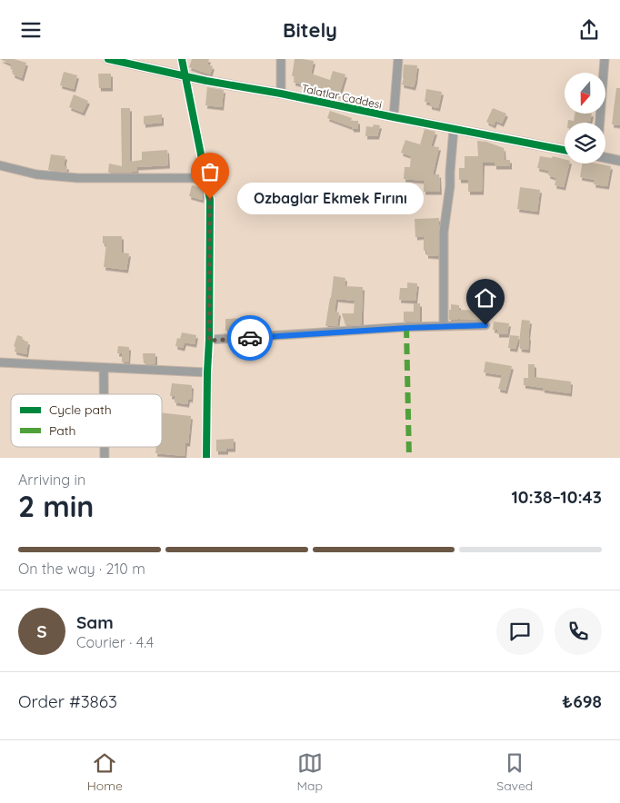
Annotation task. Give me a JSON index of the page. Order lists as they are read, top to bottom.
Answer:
{
  "streets": {
    "street": ["Talatlar Caddesi"]
  },
  "places": ["Ozbaglar Ekmek Fırını"],
  "legend": ["Cycle path", "Path"],
  "north": "bottom",
  "page": {
    "header": "Bitely",
    "bubble": "Ozbaglar Ekmek Fırını",
    "heading": ["2 min", "Arriving in", "10:38–10:43"],
    "panel": [
      "Sam",
      "Courier · 4.4",
      "Order #3863",
      "₺698"
    ],
    "bar": "On the way · 210 m",
    "round": "S",
    "tabs": ["Home", "Map", "Saved"]
  }
}
